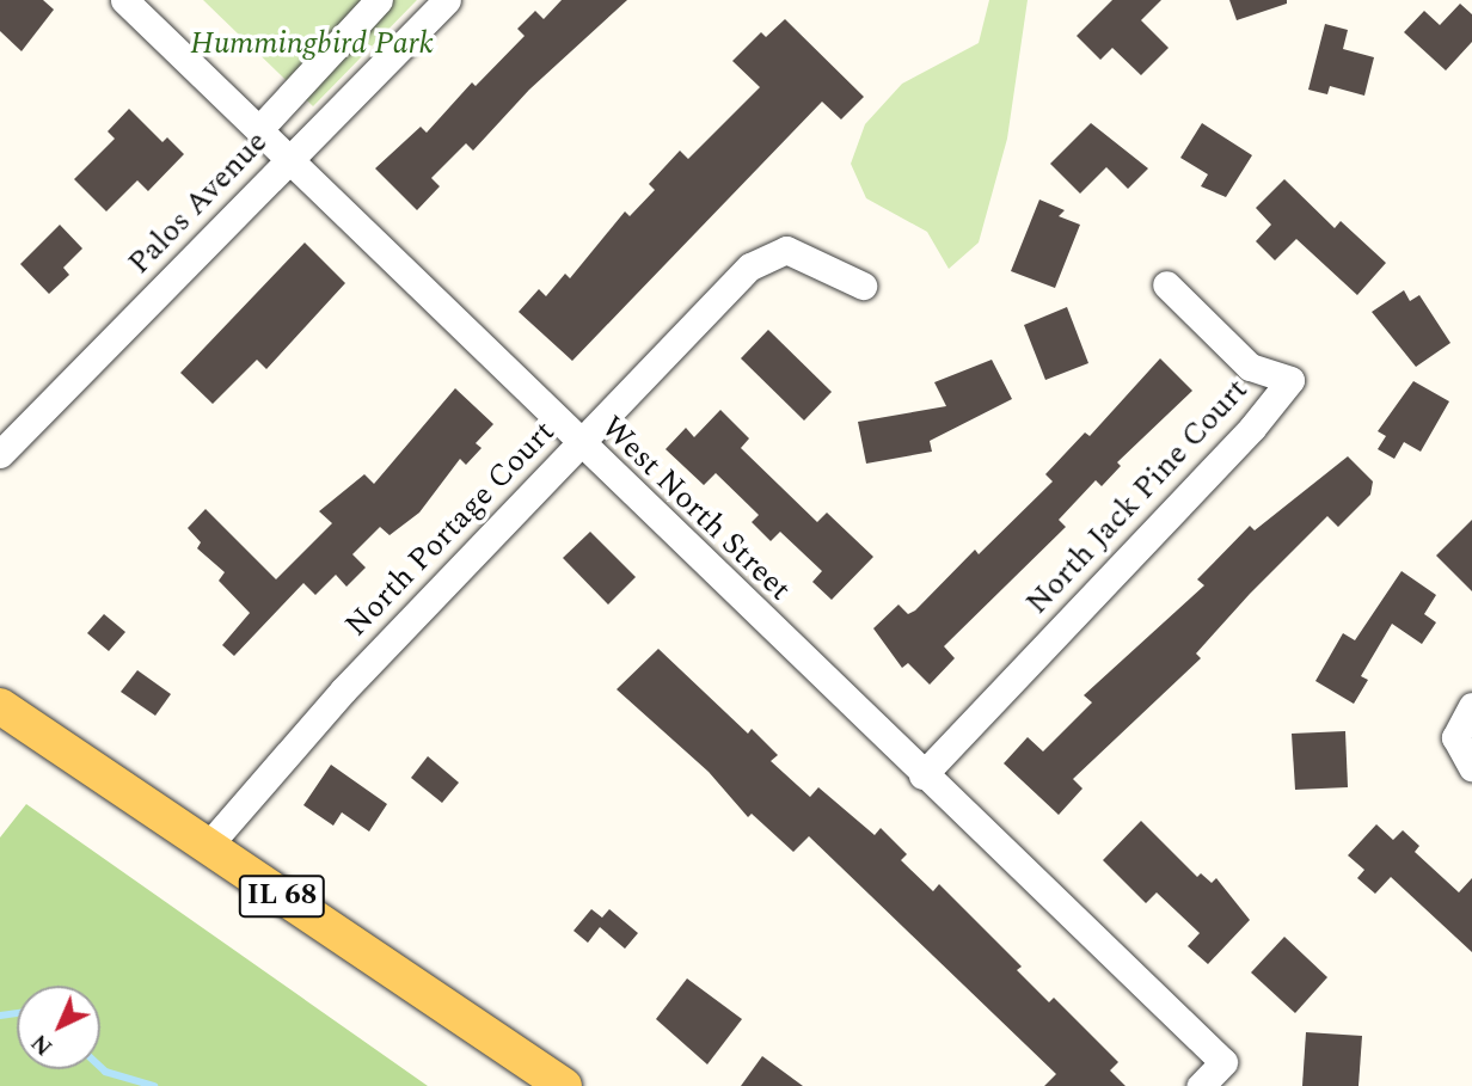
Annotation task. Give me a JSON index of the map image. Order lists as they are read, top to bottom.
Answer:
{
  "streets": {
    "main road": ["IL 68"],
    "street": [
      "Palos Avenue",
      "North Jack Pine Court",
      "West North Street",
      "North Portage Court"
    ]
  },
  "crossings": [
    ["Palos Avenue", "West North Street"],
    ["North Jack Pine Court", "West North Street"],
    ["West North Street", "North Portage Court"],
    ["North Portage Court", "IL 68"]
  ],
  "parks": ["Hummingbird Park"],
  "north": "bottom left"
}
